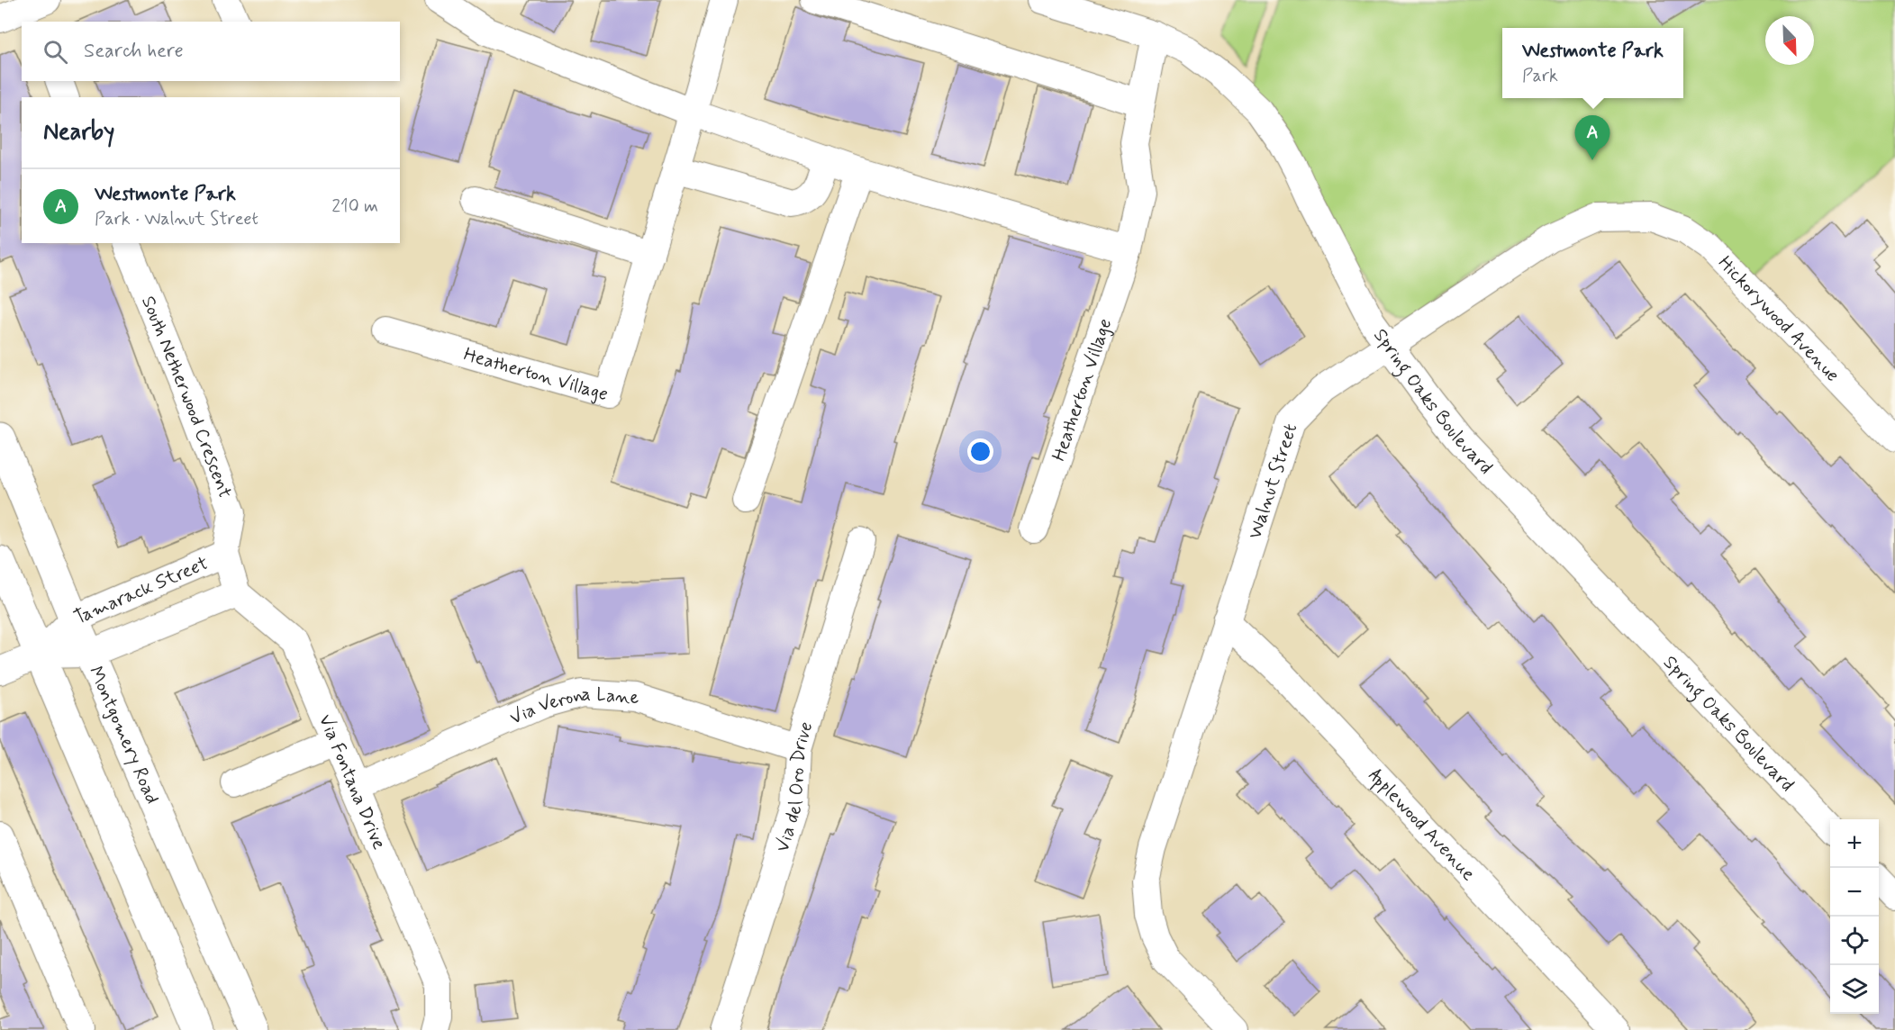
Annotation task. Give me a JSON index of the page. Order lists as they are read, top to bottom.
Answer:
{
  "streets": {
    "main road": ["Montgomery Road"],
    "street": [
      "Hickorywood Avenue",
      "Heatherton Village",
      "South Netherwood Crescent",
      "Spring Oaks Boulevard",
      "Walnut Street",
      "Tamarack Street",
      "Via Verona Lane",
      "Via Fontana Drive",
      "Via del Oro Drive",
      "Applewood Avenue"
    ]
  },
  "crossings": [
    ["Hickorywood Avenue", "Walnut Street"],
    ["Heatherton Village", "Spring Oaks Boulevard"],
    ["South Netherwood Crescent", "Tamarack Street"],
    ["Spring Oaks Boulevard", "Walnut Street"],
    ["Walnut Street", "Applewood Avenue"],
    ["Tamarack Street", "Montgomery Road"],
    ["Tamarack Street", "Via Fontana Drive"],
    ["Via Verona Lane", "Via Fontana Drive"],
    ["Via Verona Lane", "Via del Oro Drive"]
  ],
  "north": "bottom right",
  "page": {
    "search": "Search here",
    "popup": ["Westmonte Park", "Park"],
    "heading": "Nearby",
    "pins": "A",
    "list": [
      {
        "mark": "A",
        "name": "Westmonte Park",
        "note": "Park · Walnut Street",
        "value": "210 m"
      }
    ],
    "map_buttons": ["+", "−"]
  }
}
